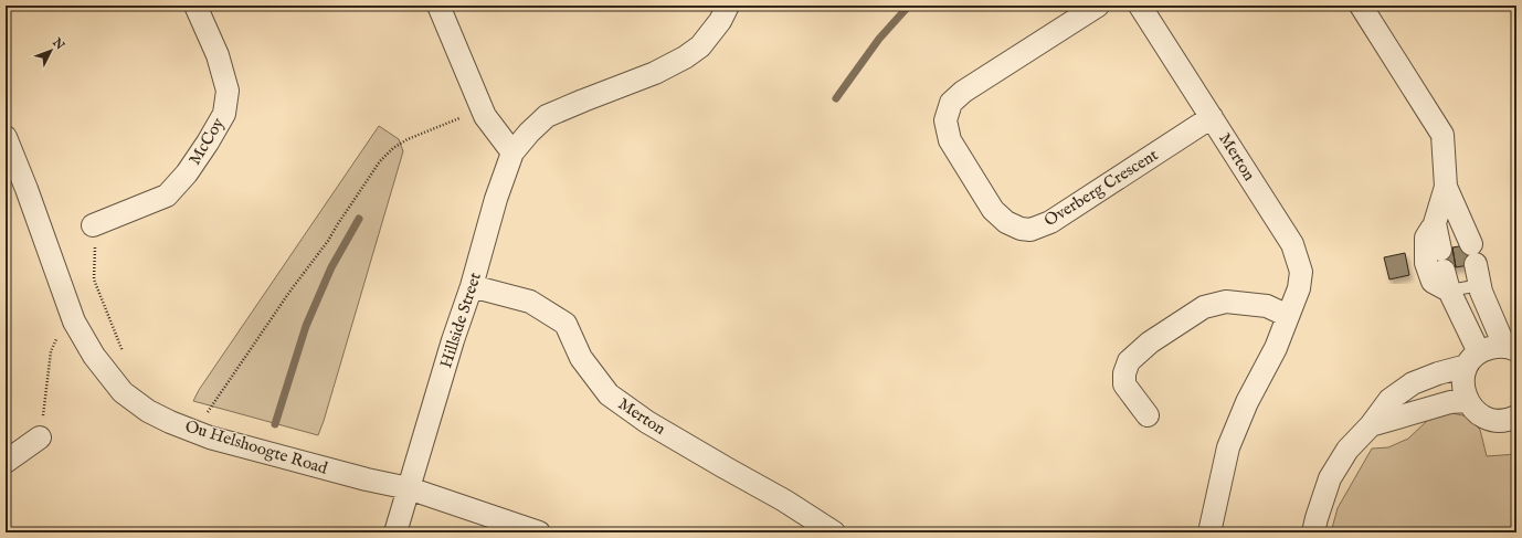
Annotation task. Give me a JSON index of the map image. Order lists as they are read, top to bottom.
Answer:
{
  "streets": {
    "street": [
      "McCoy",
      "Merton",
      "Overberg Crescent",
      "Hillside Street",
      "Ou Helshoogte Road"
    ]
  },
  "crossings": [
    ["Merton", "Overberg Crescent"],
    ["Merton", "Hillside Street"],
    ["Hillside Street", "Ou Helshoogte Road"]
  ],
  "north": "top right"
}
